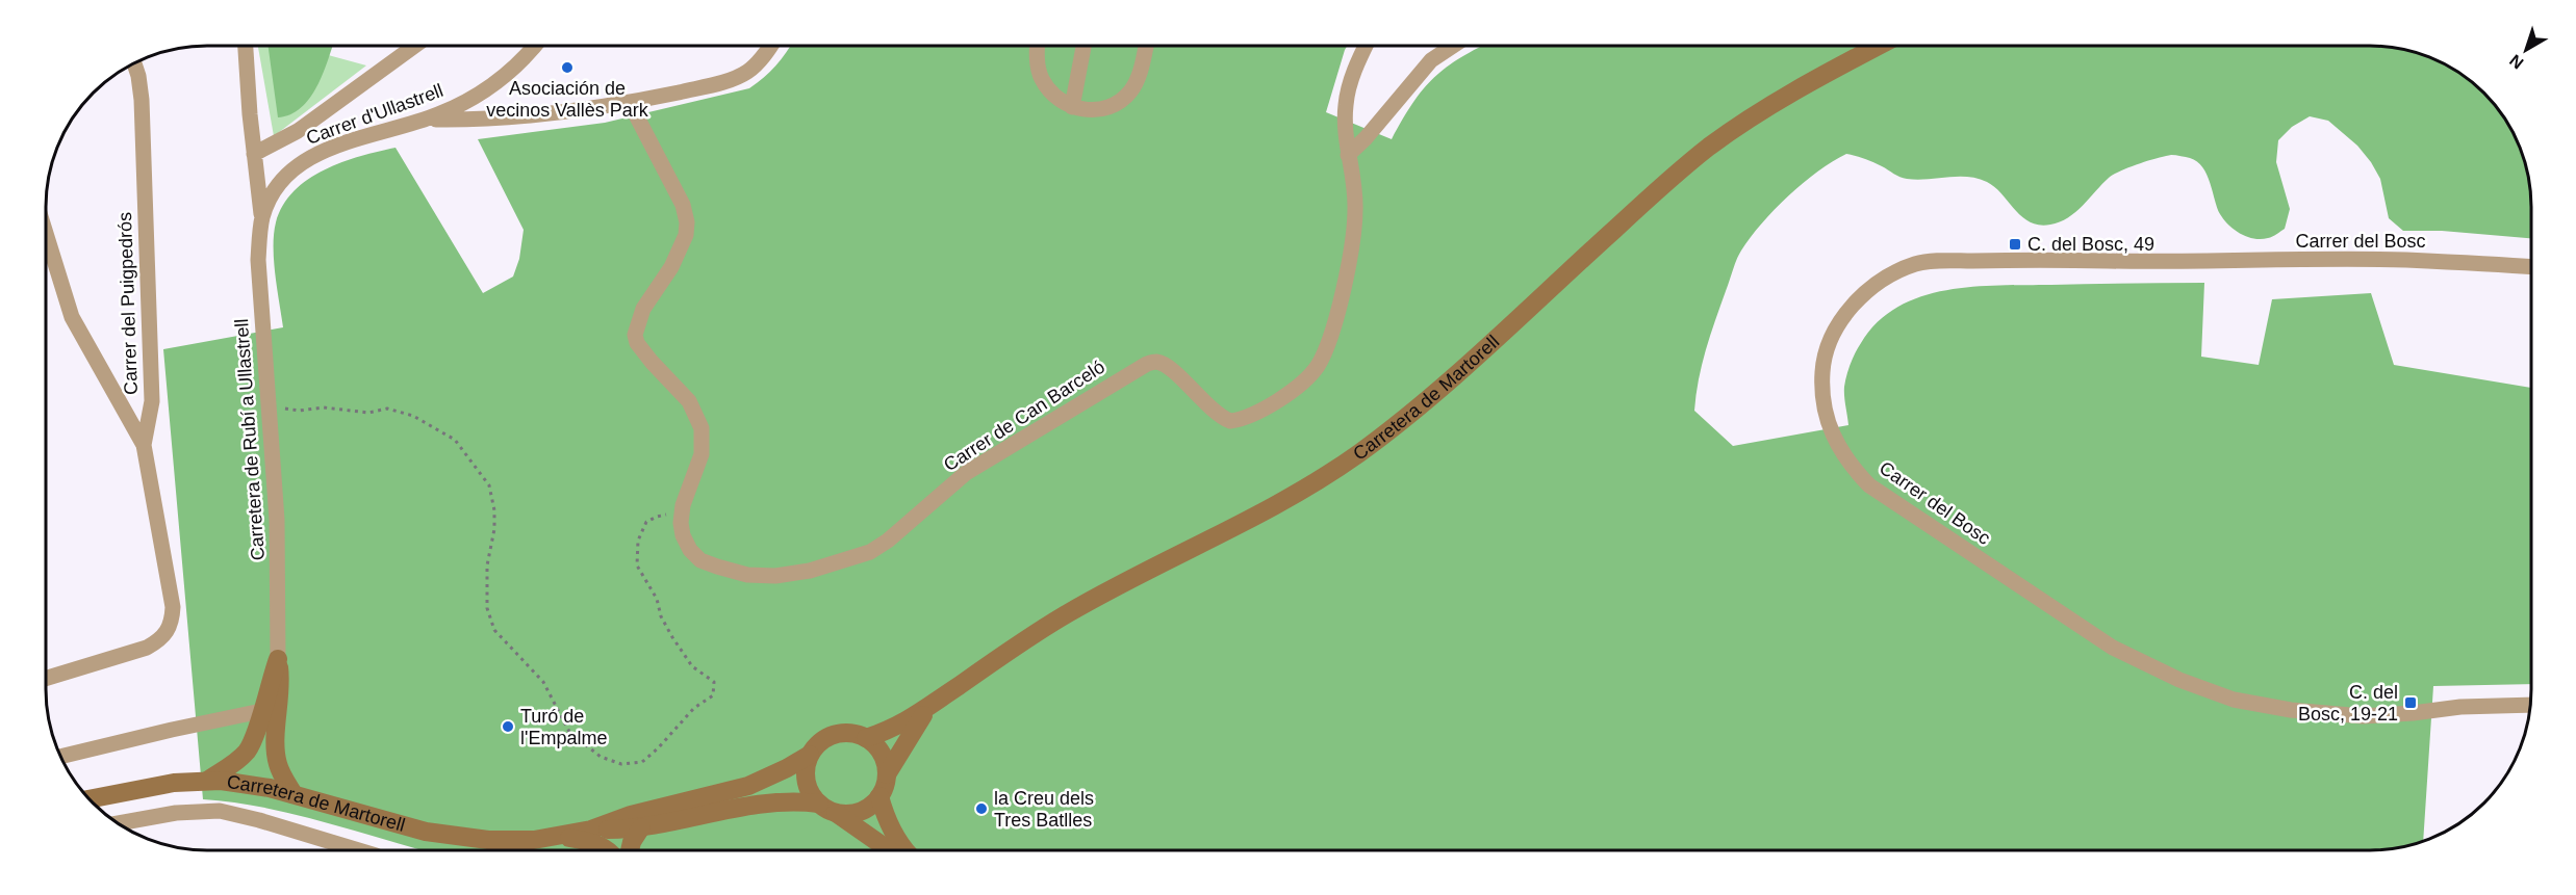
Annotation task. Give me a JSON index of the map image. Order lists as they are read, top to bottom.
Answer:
{
  "streets": {
    "main road": ["Carretera de Martorell"],
    "street": [
      "Carrer d'Ullastrell",
      "Carrer del Bosc",
      "Carrer del Puigpedrós",
      "Carrer de Can Barceló",
      "Carretera de Rubí a Ullastrell"
    ]
  },
  "crossings": [
    ["Carrer d'Ullastrell", "Carretera de Rubí a Ullastrell"]
  ],
  "places": {
    "other": ["Asociación de vecinos Vallès Park", "Turó de l'Empalme", "la Creu dels Tres Batlles"],
    "transit": ["C. del Bosc, 49", "C. del Bosc, 19-21"]
  },
  "north": "bottom left"
}
